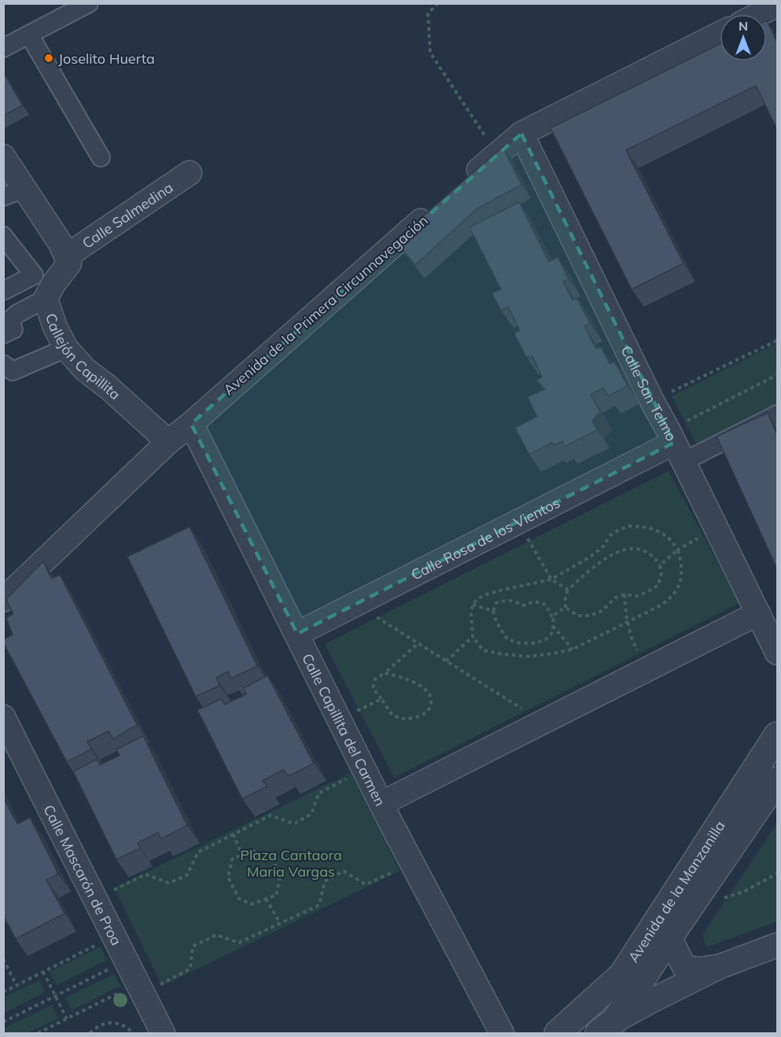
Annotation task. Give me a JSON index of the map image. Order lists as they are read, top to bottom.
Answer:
{
  "streets": {
    "street": [
      "Calle Salmedina",
      "Avenida de la Primera Circunnavegación",
      "Callejón Capillita",
      "Calle San Telmo",
      "Calle Rosa de los Vientos",
      "Calle Capillita del Carmen",
      "Calle Mascarón de Proa",
      "Avenida de la Manzanilla"
    ]
  },
  "crossings": [
    ["Calle Salmedina", "Callejón Capillita"],
    ["Avenida de la Primera Circunnavegación", "Callejón Capillita"],
    ["Avenida de la Primera Circunnavegación", "Calle Capillita del Carmen"],
    ["Calle San Telmo", "Calle Rosa de los Vientos"],
    ["Calle Rosa de los Vientos", "Calle Capillita del Carmen"]
  ],
  "parks": ["Plaza Cantaora Maria Vargas"],
  "places": ["Joselito Huerta"],
  "north": "top"
}
